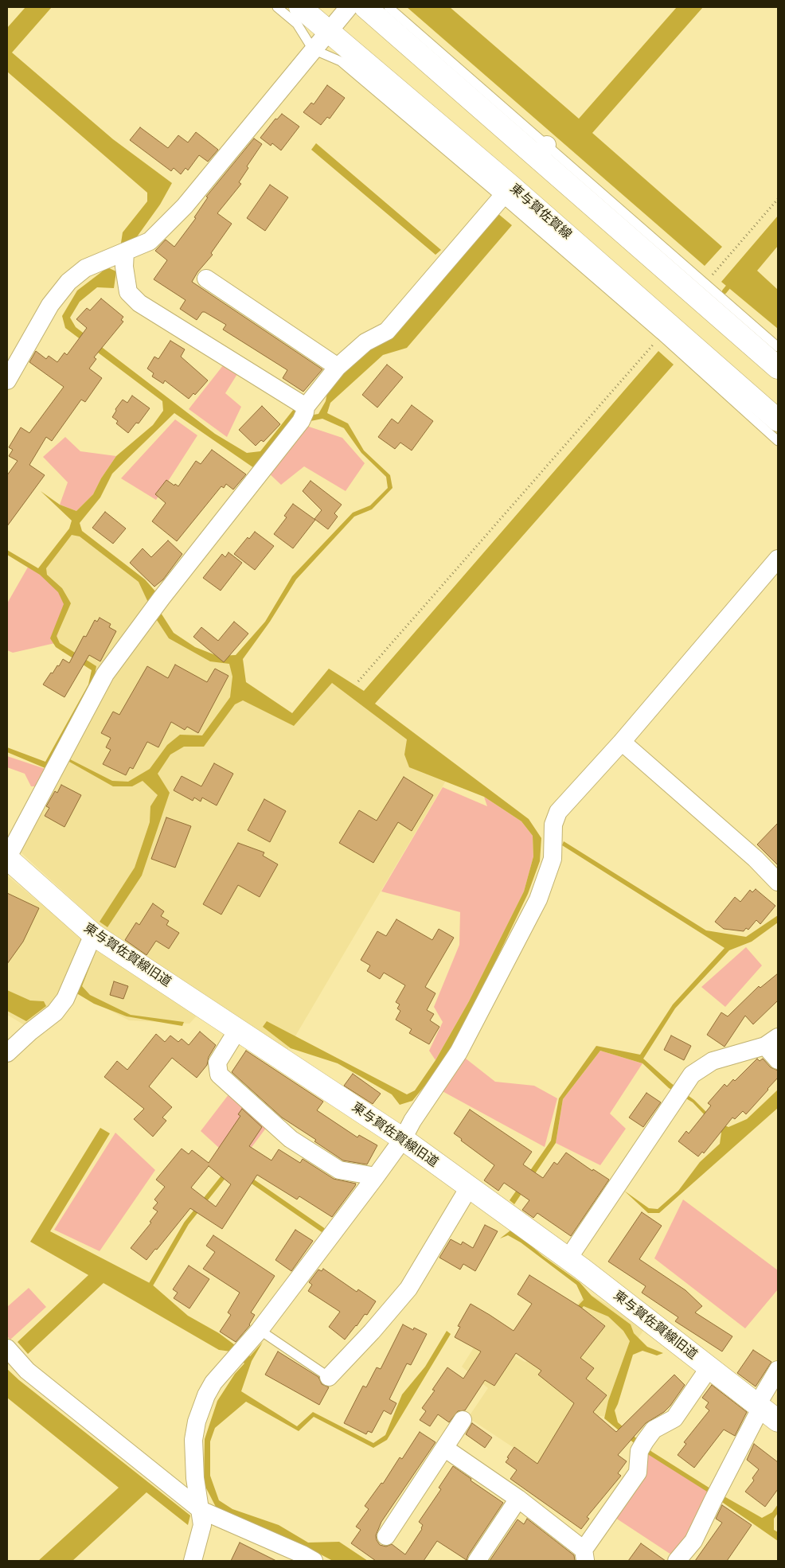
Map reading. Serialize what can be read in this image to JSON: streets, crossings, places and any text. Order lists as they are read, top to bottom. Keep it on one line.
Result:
{"streets":{"main road":["東与賀佐賀線","東与賀佐賀線旧道"]}}
